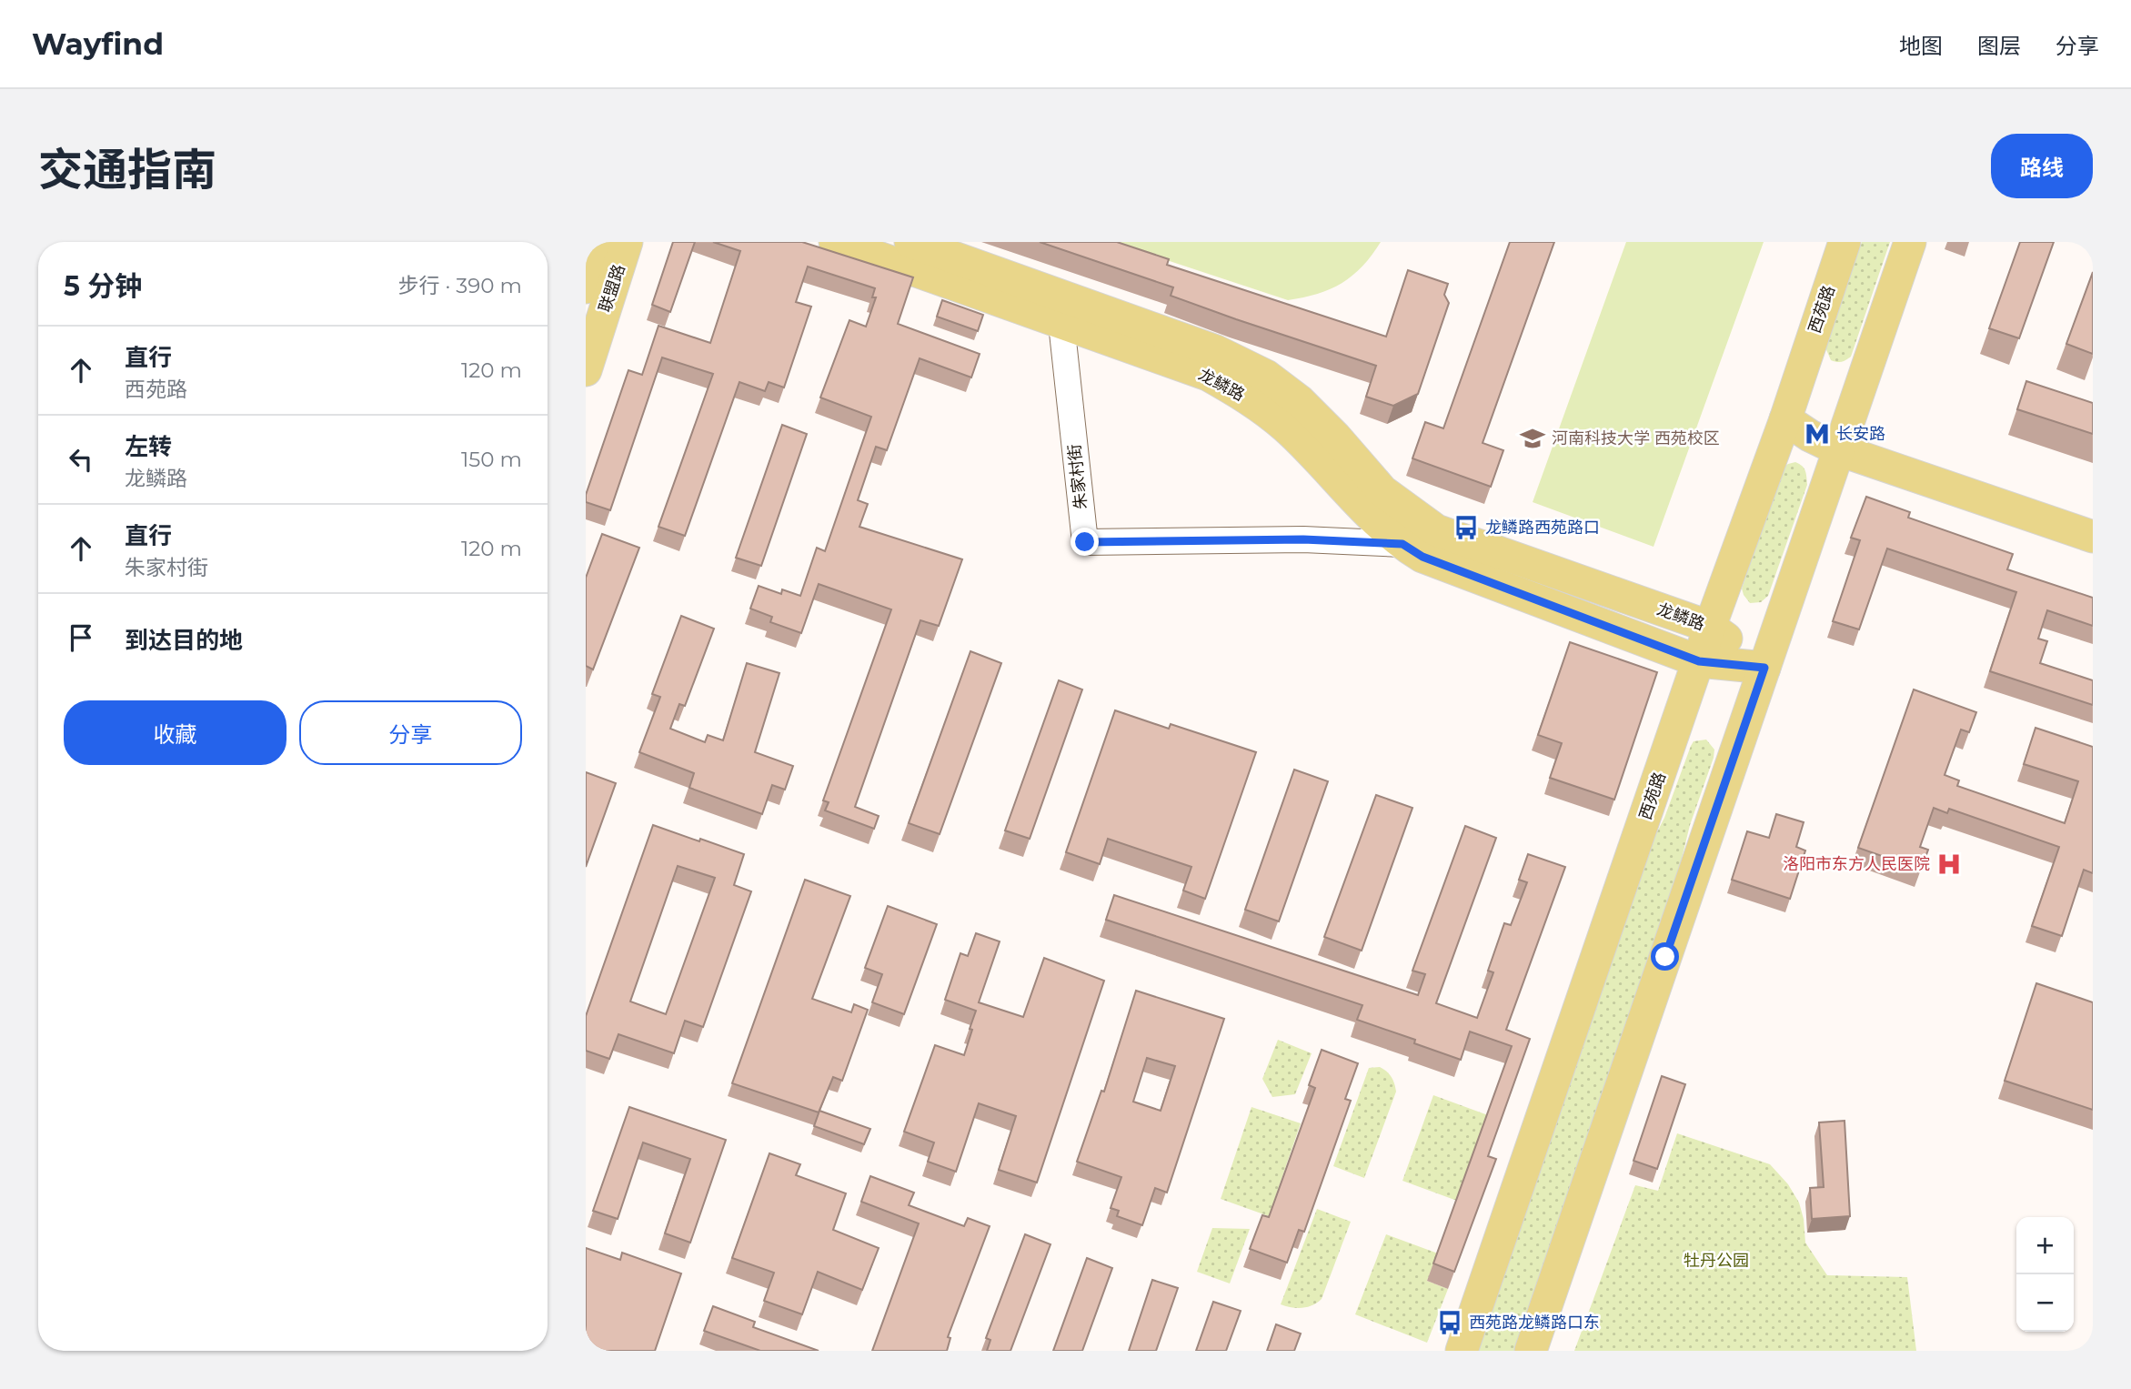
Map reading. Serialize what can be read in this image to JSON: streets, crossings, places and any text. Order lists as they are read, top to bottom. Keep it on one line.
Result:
{"streets":{"main road":["联盟路","西苑路","龙鳞路"],"street":["朱家村街"]},"crossings":[["西苑路","龙鳞路"],["龙鳞路","朱家村街"]],"parks":["牡丹公园"],"places":{"metro station":["长安路"],"school or university":["河南科技大学 西苑校区"],"bus stop":["龙鳞路西苑路口","西苑路龙鳞路口东"],"hospital":["洛阳市东方人民医院"]},"page":{"header":"Wayfind","nav":["地图","图层","分享"],"title":"交通指南","buttons":["路线",["收藏","分享"]],"heading":["5 分钟","步行 · 390 m"],"list":[["直行","西苑路","120 m"],["左转","龙鳞路","150 m"],["直行","朱家村街","120 m"],"到达目的地"],"map_buttons":["+","−"]}}
